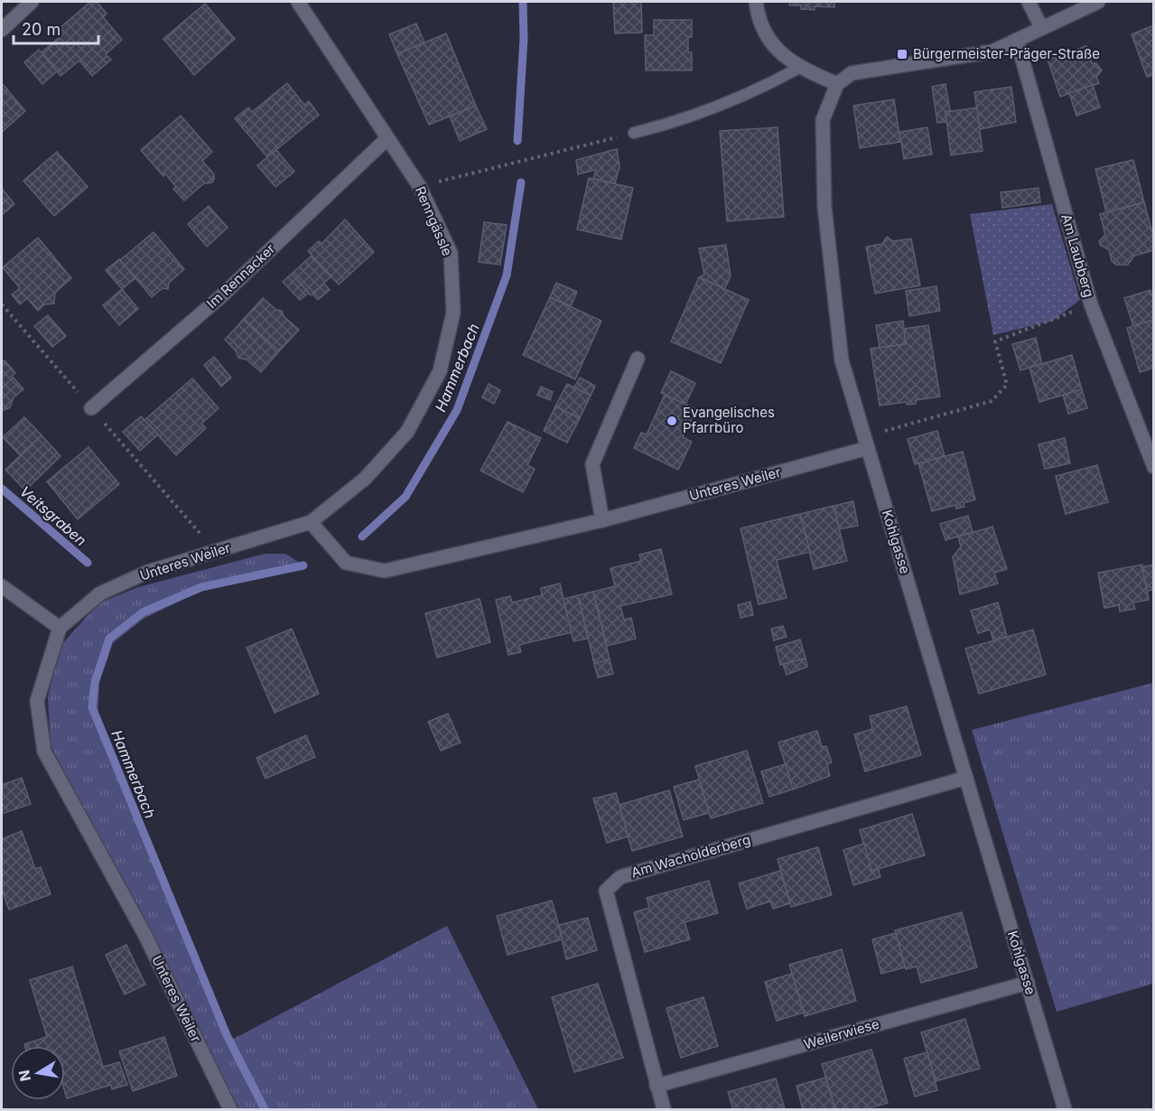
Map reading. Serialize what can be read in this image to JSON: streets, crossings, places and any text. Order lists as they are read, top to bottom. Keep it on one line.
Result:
{"streets":{"street":["Renngässle","Am Laubberg","Im Rennacker","Unteres Weiler","Kohlgasse","Am Wacholderberg","Weilerwiese"]},"crossings":[["Renngässle","Im Rennacker"],["Renngässle","Unteres Weiler"],["Unteres Weiler","Kohlgasse"],["Kohlgasse","Am Wacholderberg"],["Kohlgasse","Weilerwiese"],["Am Wacholderberg","Weilerwiese"]],"water":["Hammerbach","Veitsgraben"],"places":{"transit":["Bürgermeister-Präger-Straße"],"other":["Evangelisches Pfarrbüro"]},"scale_bar":"20 m","north":"left"}
